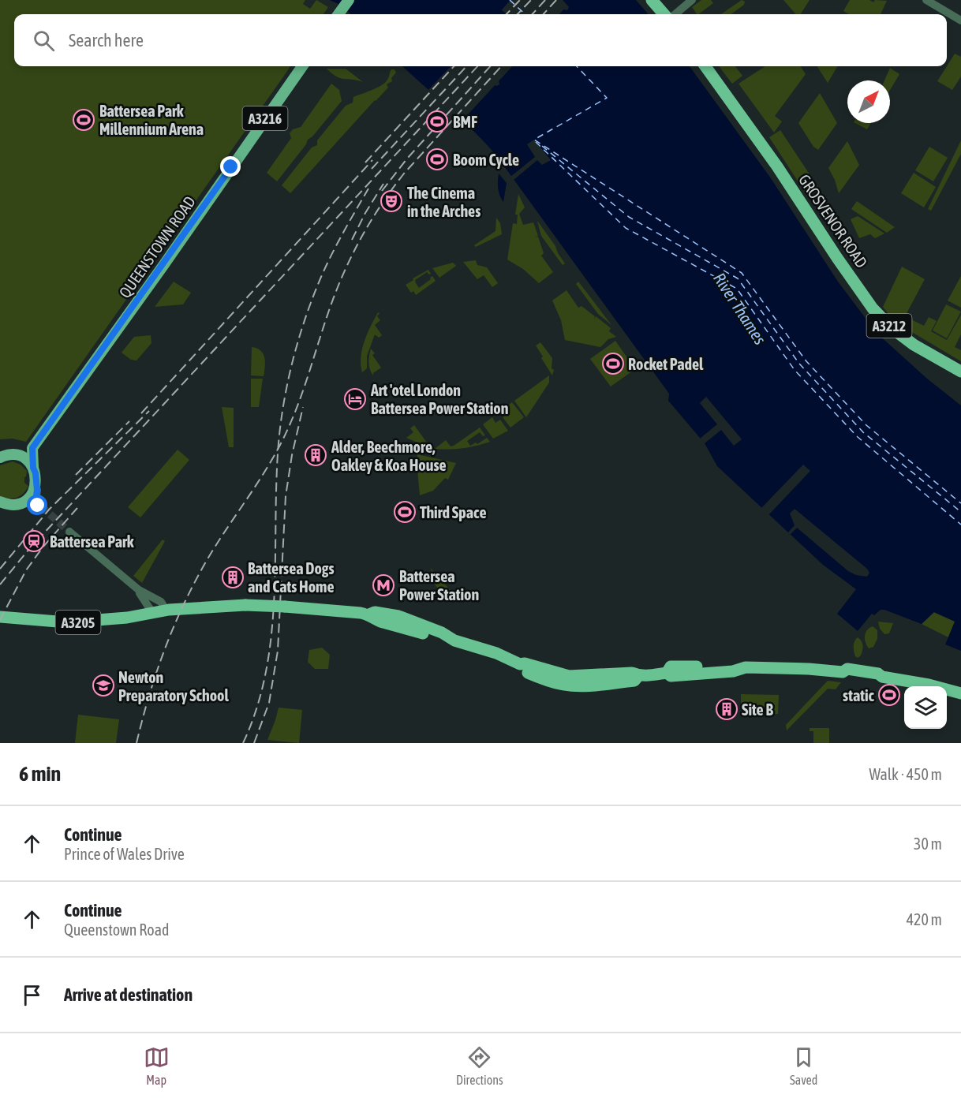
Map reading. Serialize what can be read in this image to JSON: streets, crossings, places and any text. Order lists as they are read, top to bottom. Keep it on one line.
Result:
{"streets":{"highway":["GROSVENOR ROAD","A3212","A3205"],"main road":["A3216","QUEENSTOWN ROAD"]},"water":["River Thames"],"places":{"sports":["Battersea Park Millennium Arena","BMF","Boom Cycle","Rocket Padel","Third Space","static"],"theatre":["The Cinema in the Arches"],"hotel":["Art 'otel London Battersea Power Station"],"building":["Alder, Beechmore, Oakley & Koa House","Battersea Dogs and Cats Home","Site B"],"station":["Battersea Park"],"metro station":["Battersea Power Station"],"school or university":["Newton Preparatory School"]},"north":"top right","page":{"search":"Search here","heading":["6 min","Walk · 450 m"],"list":[["Continue","Prince of Wales Drive","30 m"],["Continue","Queenstown Road","420 m"],"Arrive at destination"],"nav":["Map","Directions","Saved"]}}
